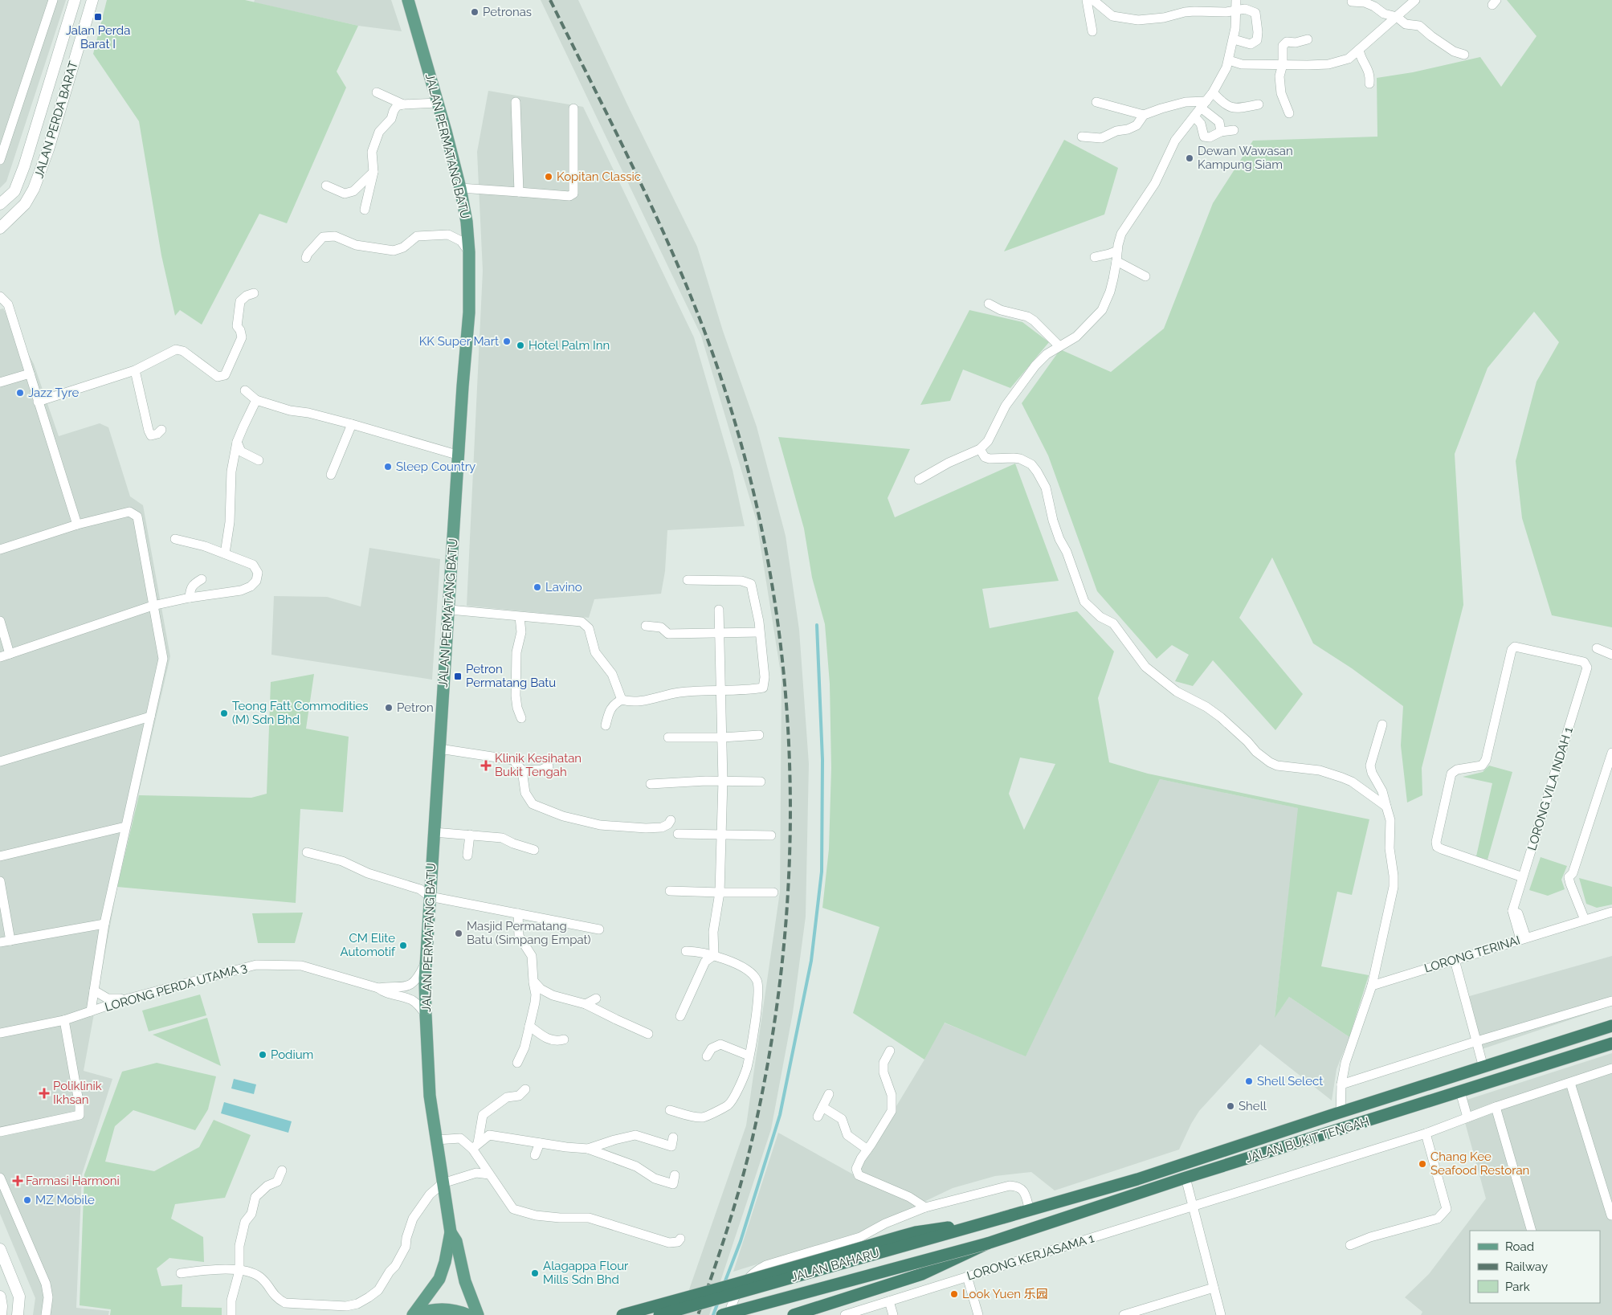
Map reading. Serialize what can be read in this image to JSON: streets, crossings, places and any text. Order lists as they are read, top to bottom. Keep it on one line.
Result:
{"streets":{"highway":["JALAN BUKIT TENGAH","JALAN BAHARU"],"main road":["JALAN PERMATANG BATU"],"street":["JALAN PERDA BARAT","LORONG VILA INDAH 1","LORONG TERINAI","LORONG PERDA UTAMA 3","LORONG KERJASAMA 1"]},"crossings":[["JALAN PERMATANG BATU","LORONG PERDA UTAMA 3"],["LORONG VILA INDAH 1","LORONG TERINAI"],["JALAN BUKIT TENGAH","JALAN BAHARU"]],"places":{"other":["Petronas","Dewan Wawasan Kampung Siam","Kopitan Classic","KK Super Mart","Hotel Palm Inn","Jazz Tyre","Sleep Country","Lavino","Petron","Teong Fatt Commodities (M) Sdn Bhd","Masjid Permatang Batu (Simpang Empat)","CM Elite Automotif","Podium","Shell Select","Shell","Chang Kee Seafood Restoran","MZ Mobile","Alagappa Flour Mills Sdn Bhd","Look Yuen 乐园"],"transit":["Jalan Perda Barat I","Petron Permatang Batu"],"health":["Klinik Kesihatan Bukit Tengah","Poliklinik Ikhsan","Farmasi Harmoni"]},"legend":["Road","Railway","Park"]}
